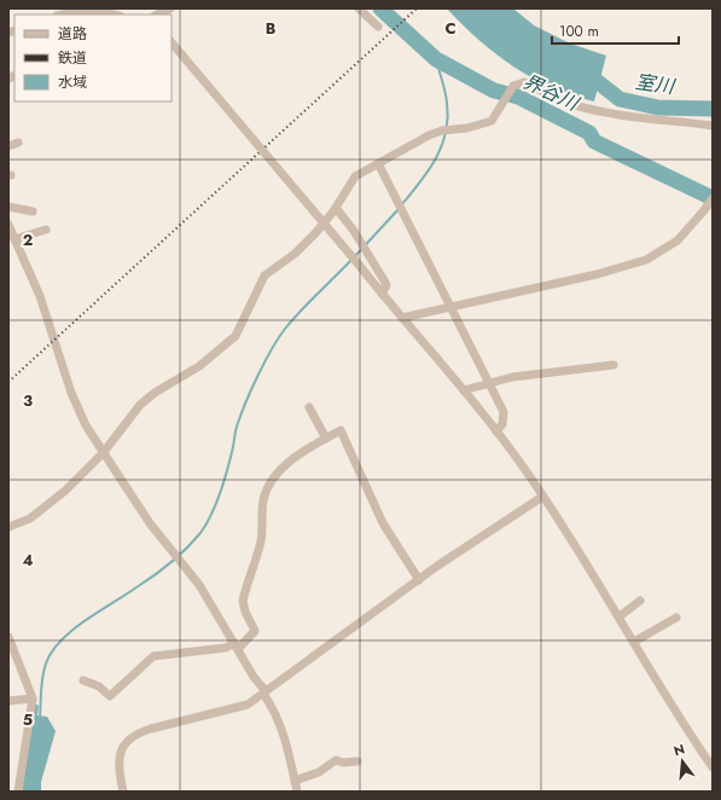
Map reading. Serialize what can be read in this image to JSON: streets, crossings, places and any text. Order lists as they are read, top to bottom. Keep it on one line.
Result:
{"water":["室川","界谷川"],"legend":["道路","鉄道","水域"],"scale_bar":"100 m","north":"top","grid":{"columns":["B","C"],"rows":["2","3","4","5"]}}
